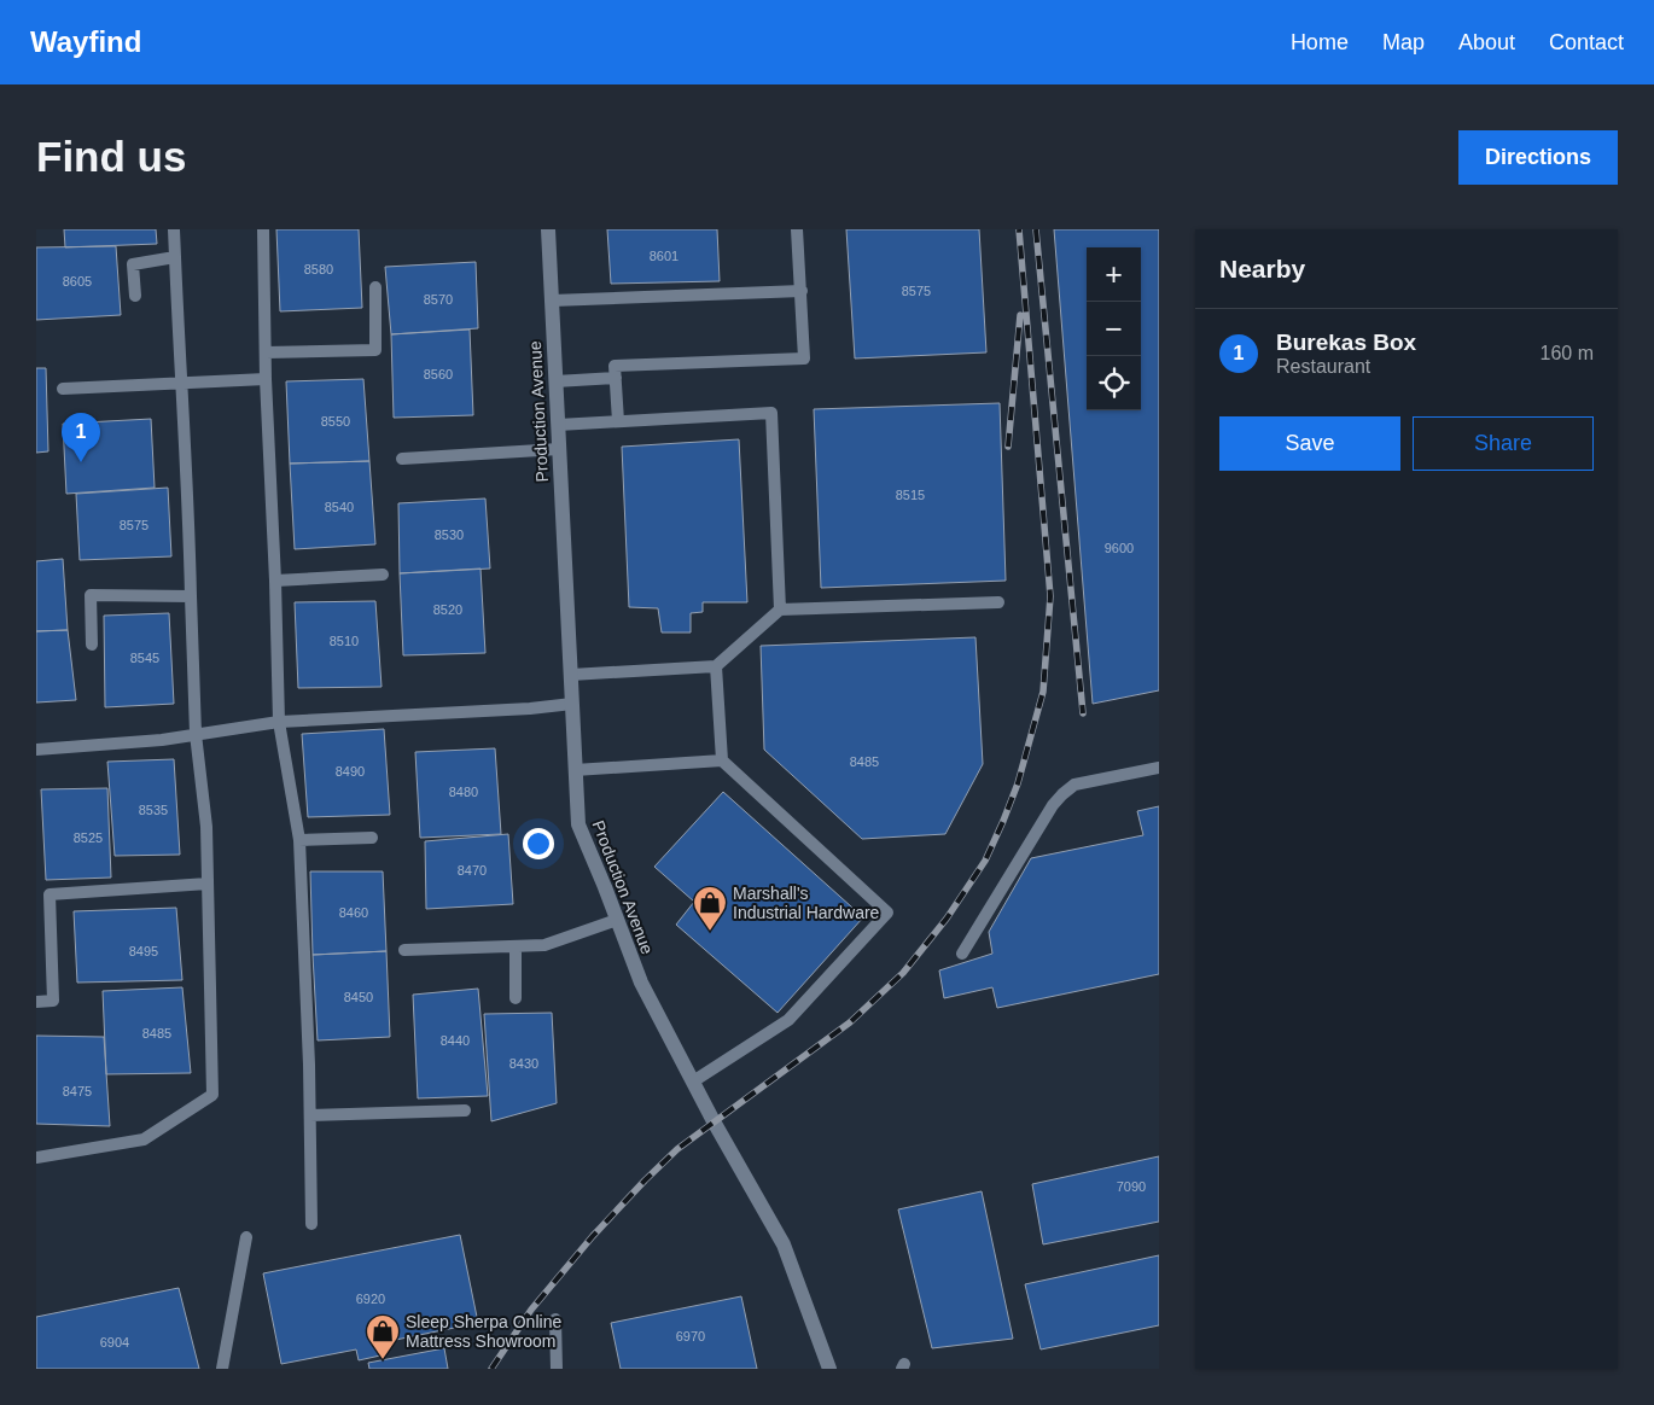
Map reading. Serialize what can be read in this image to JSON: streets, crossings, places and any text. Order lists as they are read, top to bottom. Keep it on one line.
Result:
{"streets":{"street":["Production Avenue"]},"places":{"shop":["Marshall's Industrial Hardware","Sleep Sherpa Online Mattress Showroom"]},"house_numbers":["8601","8580","8605","8575","8570","8560","8550","8515","8540","8575","8530","9600","8520","8510","8545","8485","8490","8480","8535","8525","8470","8460","8495","8450","8485","8440","8430","8475","7090","6920","6970","6904"],"page":{"header":"Wayfind","nav":["Home","Map","About","Contact"],"buttons":["Directions",["Save","Share"]],"title":"Find us","heading":"Nearby","map_buttons":["+","−"],"list":[{"mark":"1","name":"Burekas Box","note":"Restaurant","value":"160 m"}],"pins":"1"}}
